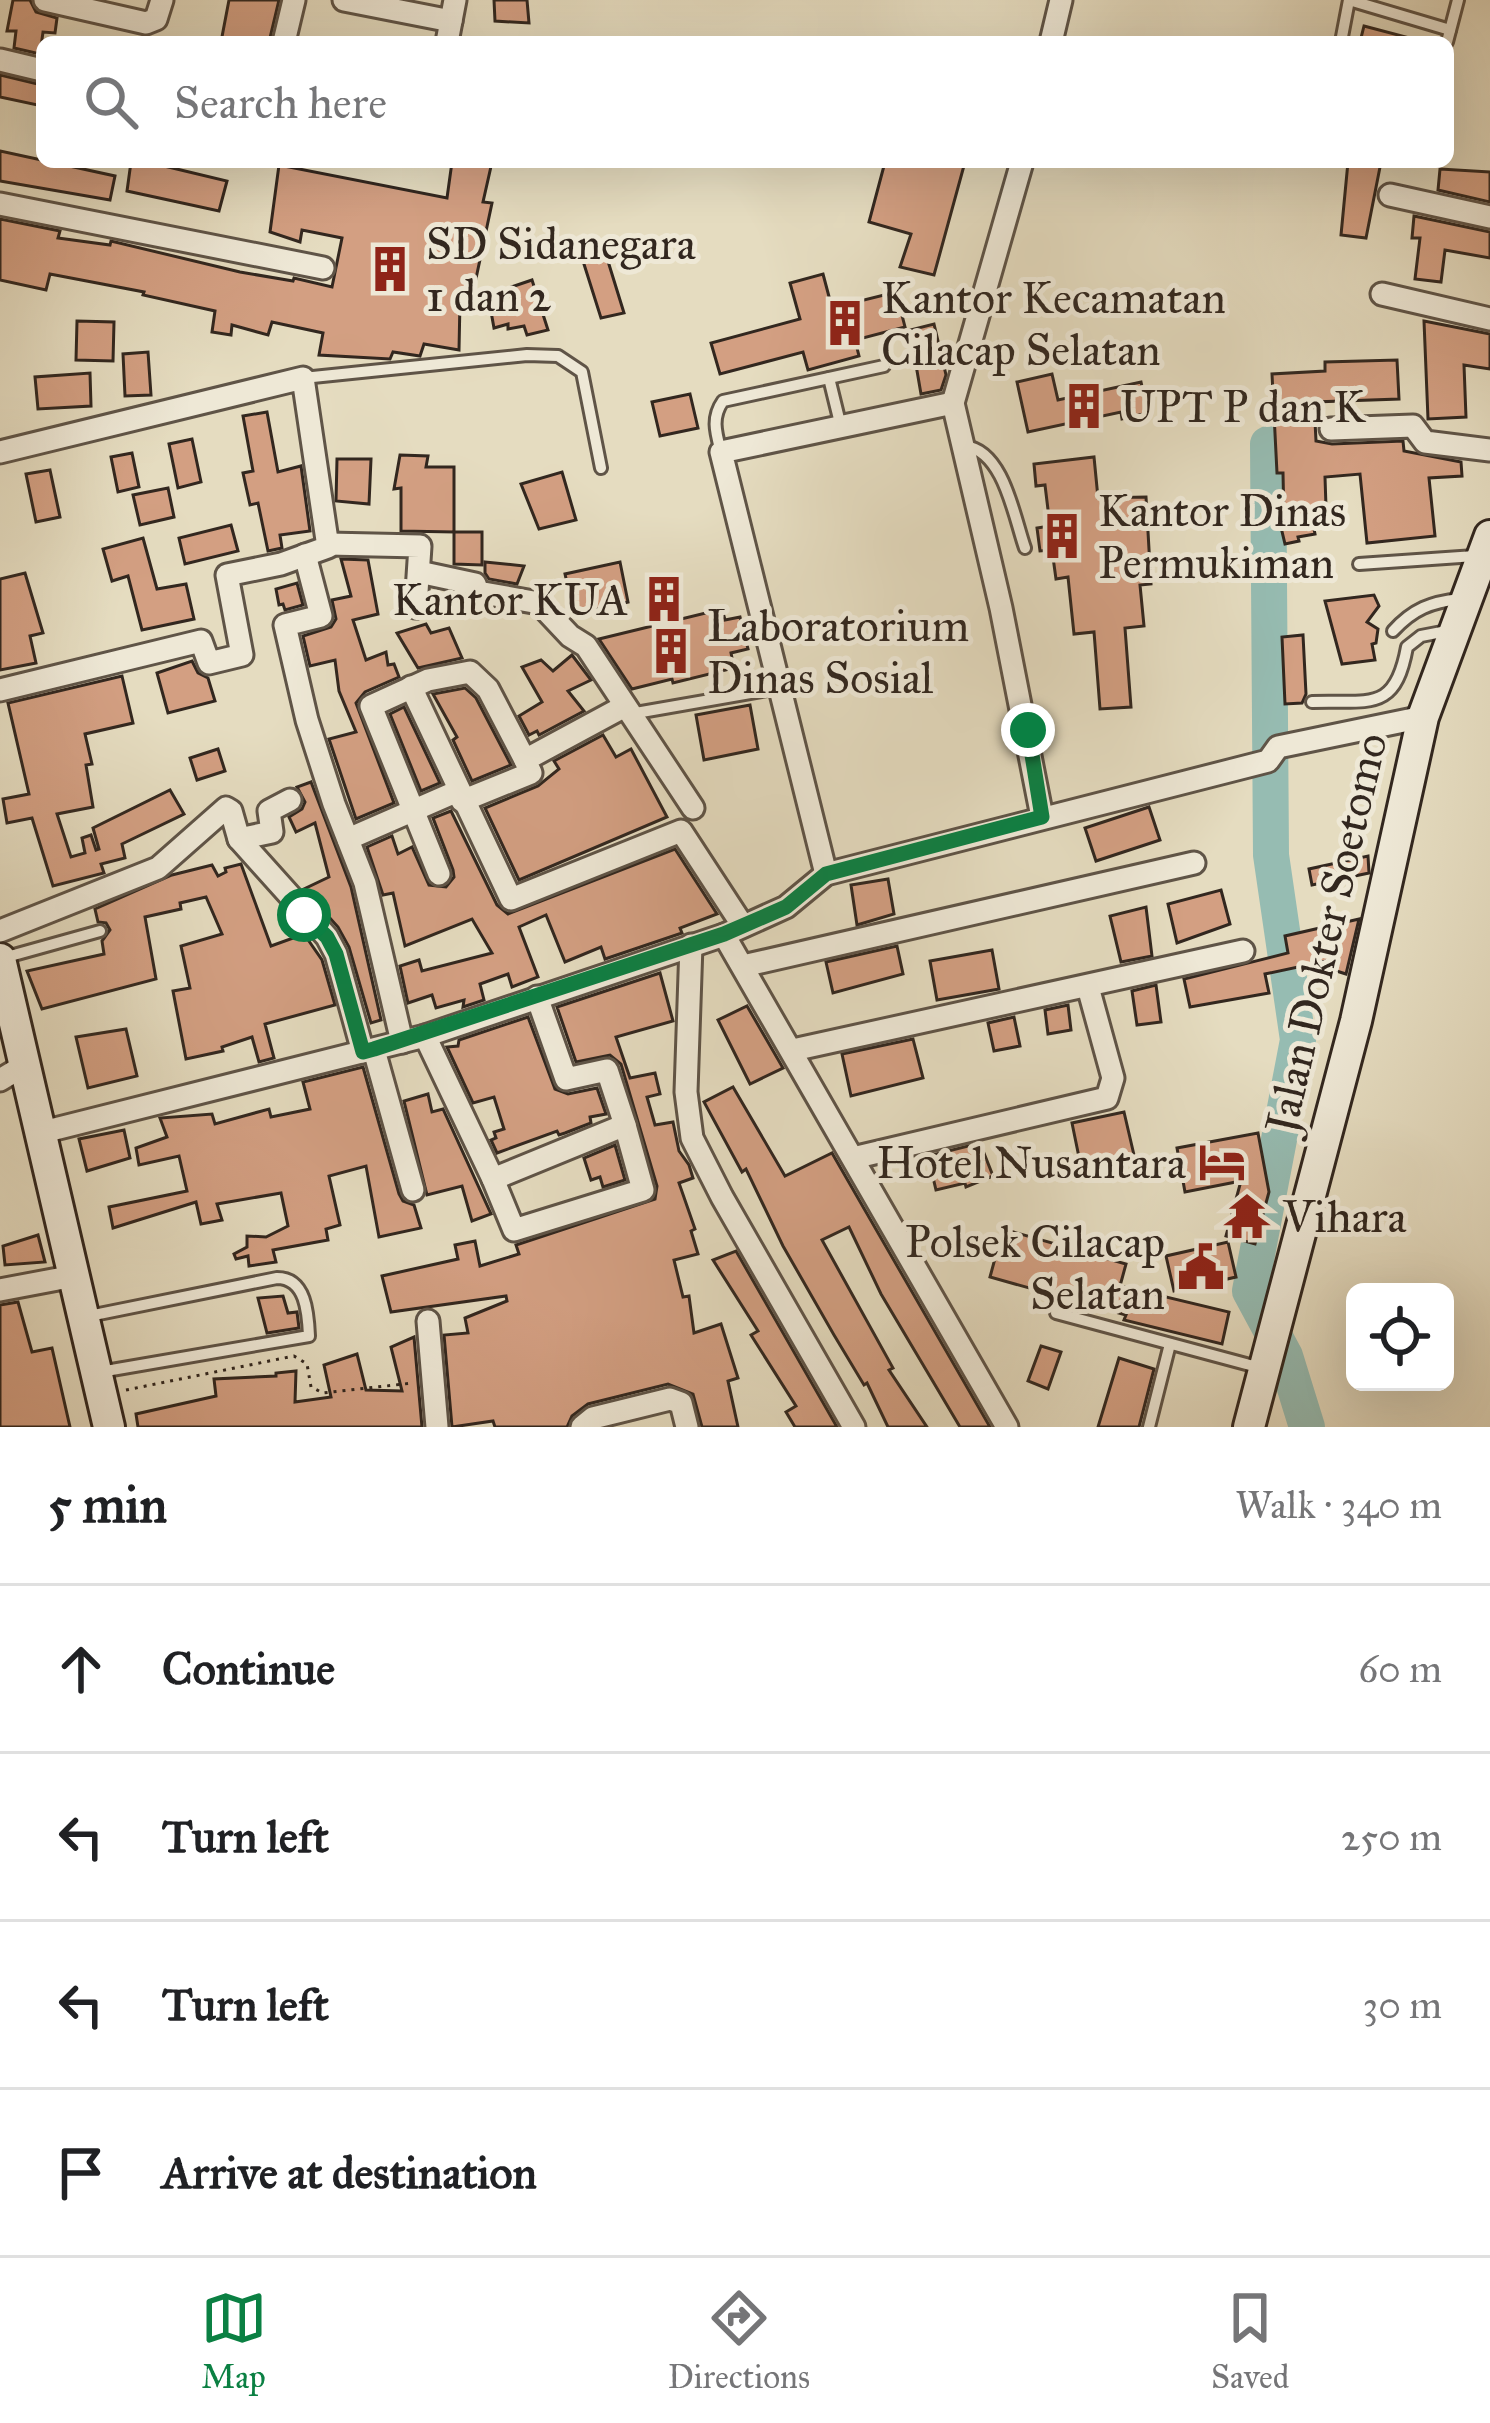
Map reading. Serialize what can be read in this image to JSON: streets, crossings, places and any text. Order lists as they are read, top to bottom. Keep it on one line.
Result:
{"streets":{"street":["Jalan Dokter Soetomo"]},"places":{"building":["SD Sidanegara 1 dan 2","Kantor Kecamatan Cilacap Selatan","UPT P dan K","Kantor Dinas Permukiman","Kantor KUA","Laboratorium Dinas Sosial"],"hotel":["Hotel Nusantara"],"temple":["Vihara"],"public building":["Polsek Cilacap Selatan"]},"page":{"search":"Search here","heading":["5 min","Walk · 340 m"],"list":[["Continue","60 m"],["Turn left","250 m"],["Turn left","30 m"],"Arrive at destination"],"nav":["Map","Directions","Saved"]}}
